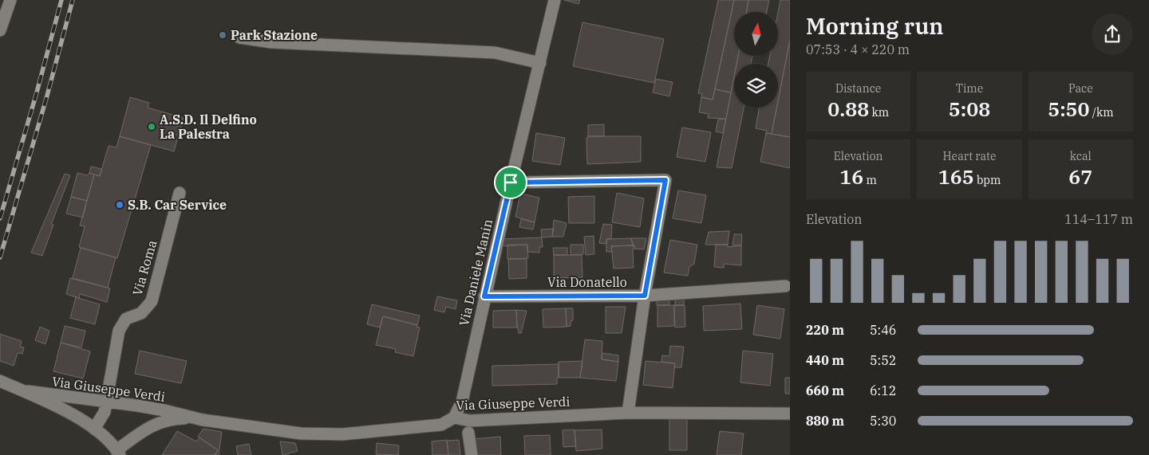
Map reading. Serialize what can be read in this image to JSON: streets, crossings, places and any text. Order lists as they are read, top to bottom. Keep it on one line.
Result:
{"streets":{"street":["Via Roma","Via Daniele Manin","Via Donatello","Via Giuseppe Verdi"]},"crossings":[["Via Roma","Via Giuseppe Verdi"],["Via Daniele Manin","Via Donatello"],["Via Daniele Manin","Via Giuseppe Verdi"]],"places":["Park Stazione","A.S.D. Il Delfino La Palestra","S.B. Car Service"],"north":"top","page":{"heading":["Morning run","07:53 · 4 × 220 m"],"stats":[["Distance","0.88 km"],["Time","5:08"],["Pace","5:50 /km"],["Elevation","16 m"],["Heart rate","165 bpm"],["kcal","67"]],"chart":["Elevation","114–117 m"],"list":[{"name":"220 m","note":"5:46"},{"name":"440 m","note":"5:52"},{"name":"660 m","note":"6:12"},{"name":"880 m","note":"5:30"}]}}
